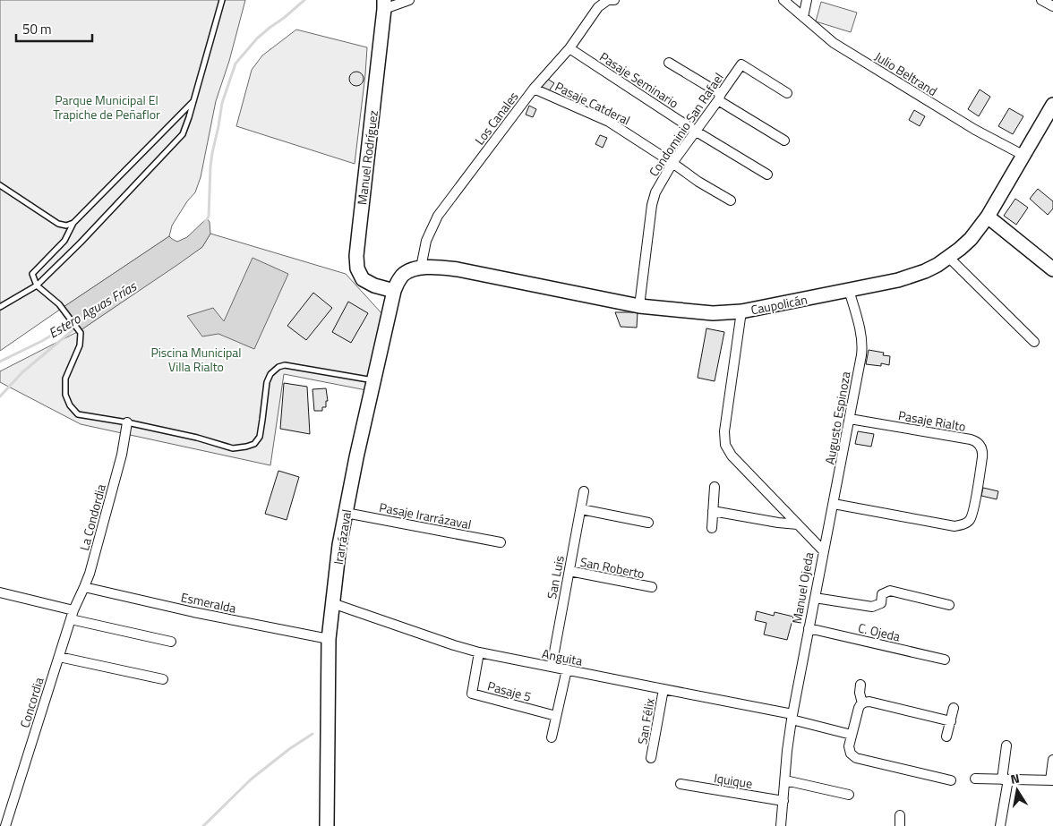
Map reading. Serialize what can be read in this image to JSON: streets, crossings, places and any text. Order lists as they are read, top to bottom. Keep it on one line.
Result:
{"streets":{"main road":["Manuel Rodríguez","Caupolicán","Irarrázaval"],"street":["Julio Beltrand","Pasaje Seminario","Pasaje Catderal","Los Canales","Condominio San Rafael","Augusto Espinoza","Pasaje Rialto","Pasaje Irarrázaval","La Condordia","San Roberto","San Luis","Manuel Ojeda","Esmeralda","C. Ojeda","Anguita","Pasaje 5","Concordia","San Félix","Iquique"]},"crossings":[["Julio Beltrand","Caupolicán"],["Pasaje Seminario","Los Canales"],["Pasaje Seminario","Condominio San Rafael"],["Pasaje Catderal","Los Canales"],["Pasaje Catderal","Condominio San Rafael"],["Los Canales","Caupolicán"],["Los Canales","Irarrázaval"],["Condominio San Rafael","Caupolicán"],["Manuel Rodríguez","Irarrázaval"],["Caupolicán","Augusto Espinoza"],["Caupolicán","Irarrázaval"],["Caupolicán","Manuel Ojeda"],["Augusto Espinoza","Pasaje Rialto"],["Augusto Espinoza","Manuel Ojeda"],["Pasaje Irarrázaval","Irarrázaval"],["La Condordia","Esmeralda"],["La Condordia","Concordia"],["Irarrázaval","Esmeralda"],["Irarrázaval","Anguita"],["San Roberto","San Luis"],["San Luis","Anguita"],["Manuel Ojeda","C. Ojeda"],["Manuel Ojeda","Anguita"],["Manuel Ojeda","Iquique"],["Esmeralda","Concordia"],["Anguita","Pasaje 5"],["Anguita","San Félix"]],"water":["Estero Aguas Frías"],"parks":["Parque Municipal El Trapiche de Peñaflor","Piscina Municipal Villa Rialto"],"scale_bar":"50 m","north":"top"}
